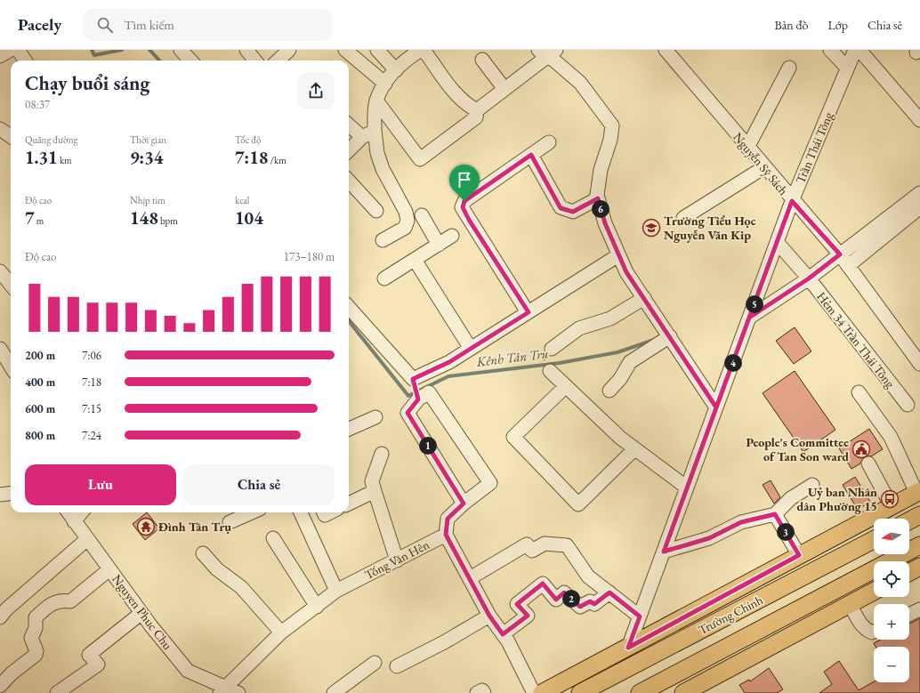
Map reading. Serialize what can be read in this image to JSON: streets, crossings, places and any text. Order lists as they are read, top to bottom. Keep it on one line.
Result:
{"streets":{"main road":["Trường Chinh"],"street":["Trần Thái Tông","Nguyễn Sỹ Sách","Hẻm 34 Trần Thái Tông","Tống Văn Hên","Nguyen Phuc Chu"]},"crossings":[["Trần Thái Tông","Nguyễn Sỹ Sách"],["Trần Thái Tông","Hẻm 34 Trần Thái Tông"],["Trần Thái Tông","Trường Chinh"],["Tống Văn Hên","Nguyen Phuc Chu"]],"water":["Kênh Tân Trụ"],"places":{"school or university":["Trường Tiểu Học Nguyễn Văn Kip"],"public building":["People's Committee of Tan Son ward"],"bus stop":["Uỷ ban Nhân dân Phường 15"],"temple":["Đình Tân Trụ"]},"north":"left","page":{"header":"Pacely","search":"Tìm kiếm","nav":["Bản đồ","Lớp","Chia sẻ"],"heading":["Chạy buổi sáng","08:37"],"stats":[["Quãng đường","1.31 km"],["Thời gian","9:34"],["Tốc độ","7:18 /km"],["Độ cao","7 m"],["Nhịp tim","148 bpm"],["kcal","104"]],"pins":["6","5","4","1","3","2"],"chart":["Độ cao","173–180 m"],"list":[{"name":"200 m","note":"7:06"},{"name":"400 m","note":"7:18"},{"name":"600 m","note":"7:15"},{"name":"800 m","note":"7:24"}],"buttons":["Lưu","Chia sẻ"],"map_buttons":["+","−"]}}
